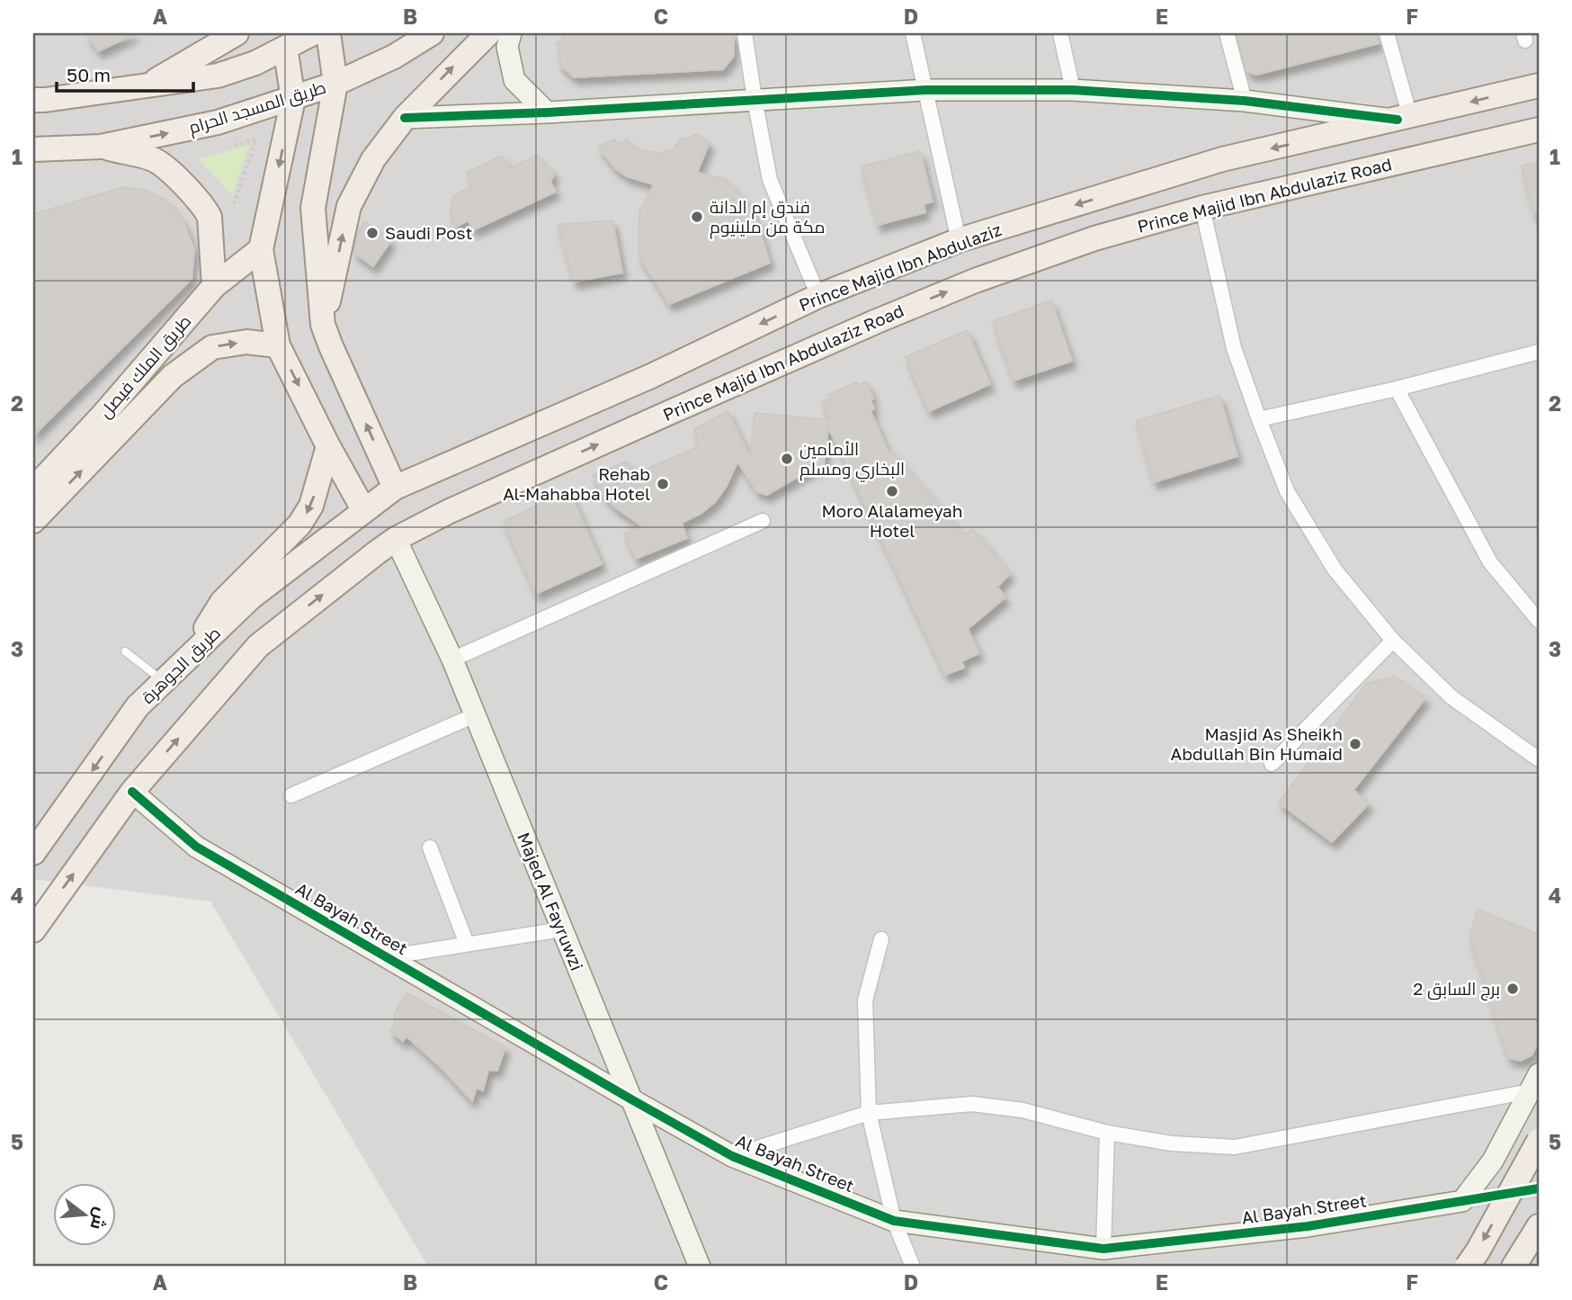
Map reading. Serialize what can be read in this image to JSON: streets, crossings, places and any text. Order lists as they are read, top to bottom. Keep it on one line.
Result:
{"streets":{"main road":["طريق المسجد الحرام","Prince Majid Ibn Abdulaziz Road","Prince Majid Ibn Abdulaziz","طريق الملك فيصل","طريق الجوهرة"],"street":["Majed Al Fayruwzi","Al Bayah Street"]},"crossings":[["Prince Majid Ibn Abdulaziz Road","Majed Al Fayruwzi"],["Prince Majid Ibn Abdulaziz Road","Al Bayah Street"],["Prince Majid Ibn Abdulaziz","طريق الجوهرة"],["Majed Al Fayruwzi","Al Bayah Street"]],"one_way":["Prince Majid Ibn Abdulaziz Road","Prince Majid Ibn Abdulaziz"],"places":["فندق إم الدانة مكة من ملينيوم","Saudi Post","الأمامين البخاري ومسلم","Rehab Al-Mahabba Hotel","Moro Alalameyah Hotel","Masjid As Sheikh Abdullah Bin Humaid","برج السابق 2"],"scale_bar":"50 m","north":"right","grid":{"columns":["A","B","C","D","E","F"],"rows":["1","2","3","4","5"]}}
